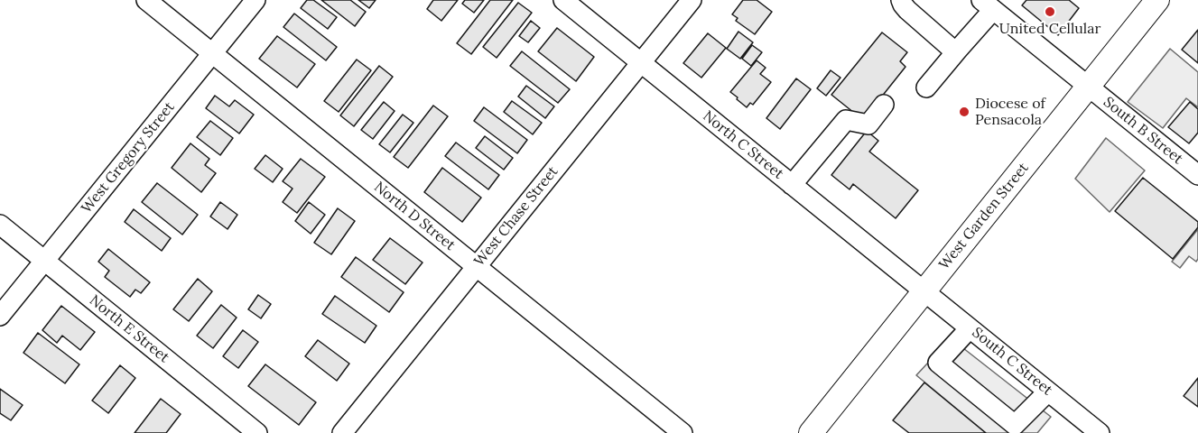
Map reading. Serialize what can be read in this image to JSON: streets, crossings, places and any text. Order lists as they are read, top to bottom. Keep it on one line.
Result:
{"streets":{"main road":["West Garden Street"],"street":["South B Street","North C Street","West Gregory Street","North D Street","West Chase Street","North E Street","South C Street"]},"crossings":[["South B Street","West Garden Street"],["North C Street","West Chase Street"],["North C Street","West Garden Street"],["North C Street","South C Street"],["West Gregory Street","North D Street"],["West Gregory Street","North E Street"],["North D Street","West Chase Street"],["West Garden Street","South C Street"]],"places":["United Cellular","Diocese of Pensacola"]}
